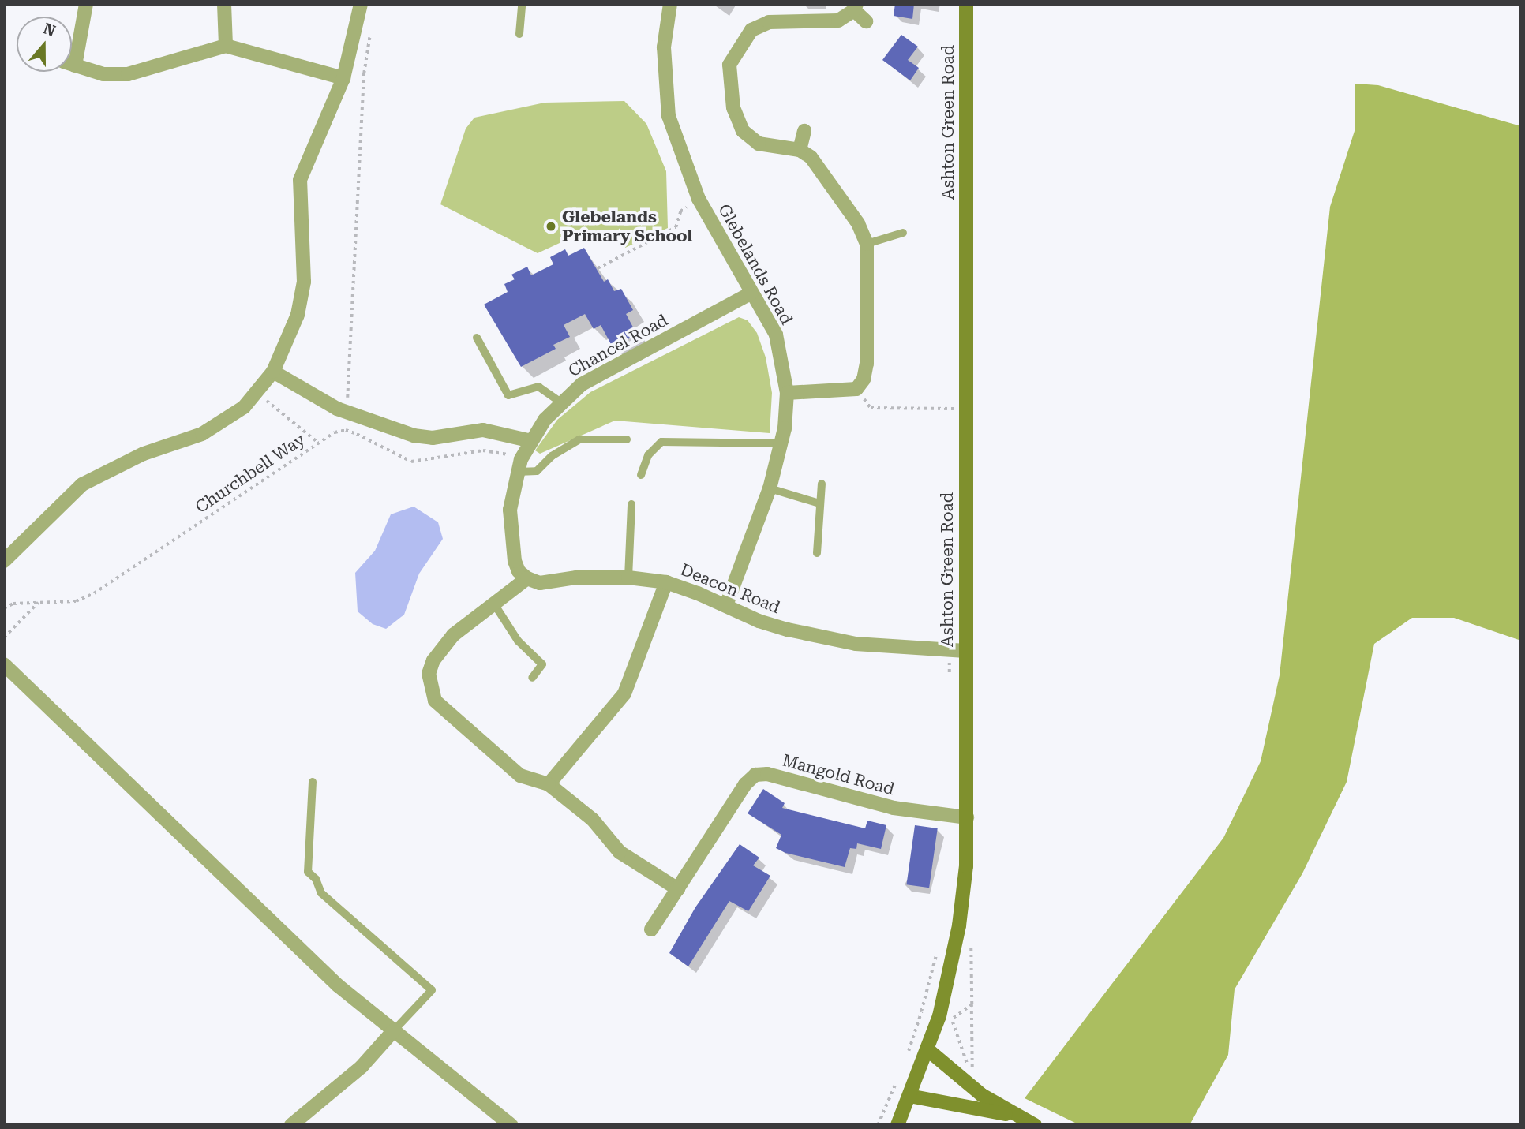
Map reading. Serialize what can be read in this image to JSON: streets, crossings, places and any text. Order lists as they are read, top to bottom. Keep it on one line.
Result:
{"streets":{"street":["Ashton Green Road","Glebelands Road","Chancel Road","Deacon Road","Mangold Road"],"path":["Churchbell Way"]},"crossings":[["Ashton Green Road","Deacon Road"],["Ashton Green Road","Mangold Road"],["Glebelands Road","Chancel Road"],["Glebelands Road","Deacon Road"],["Chancel Road","Deacon Road"]],"places":["Glebelands Primary School"],"north":"top"}
